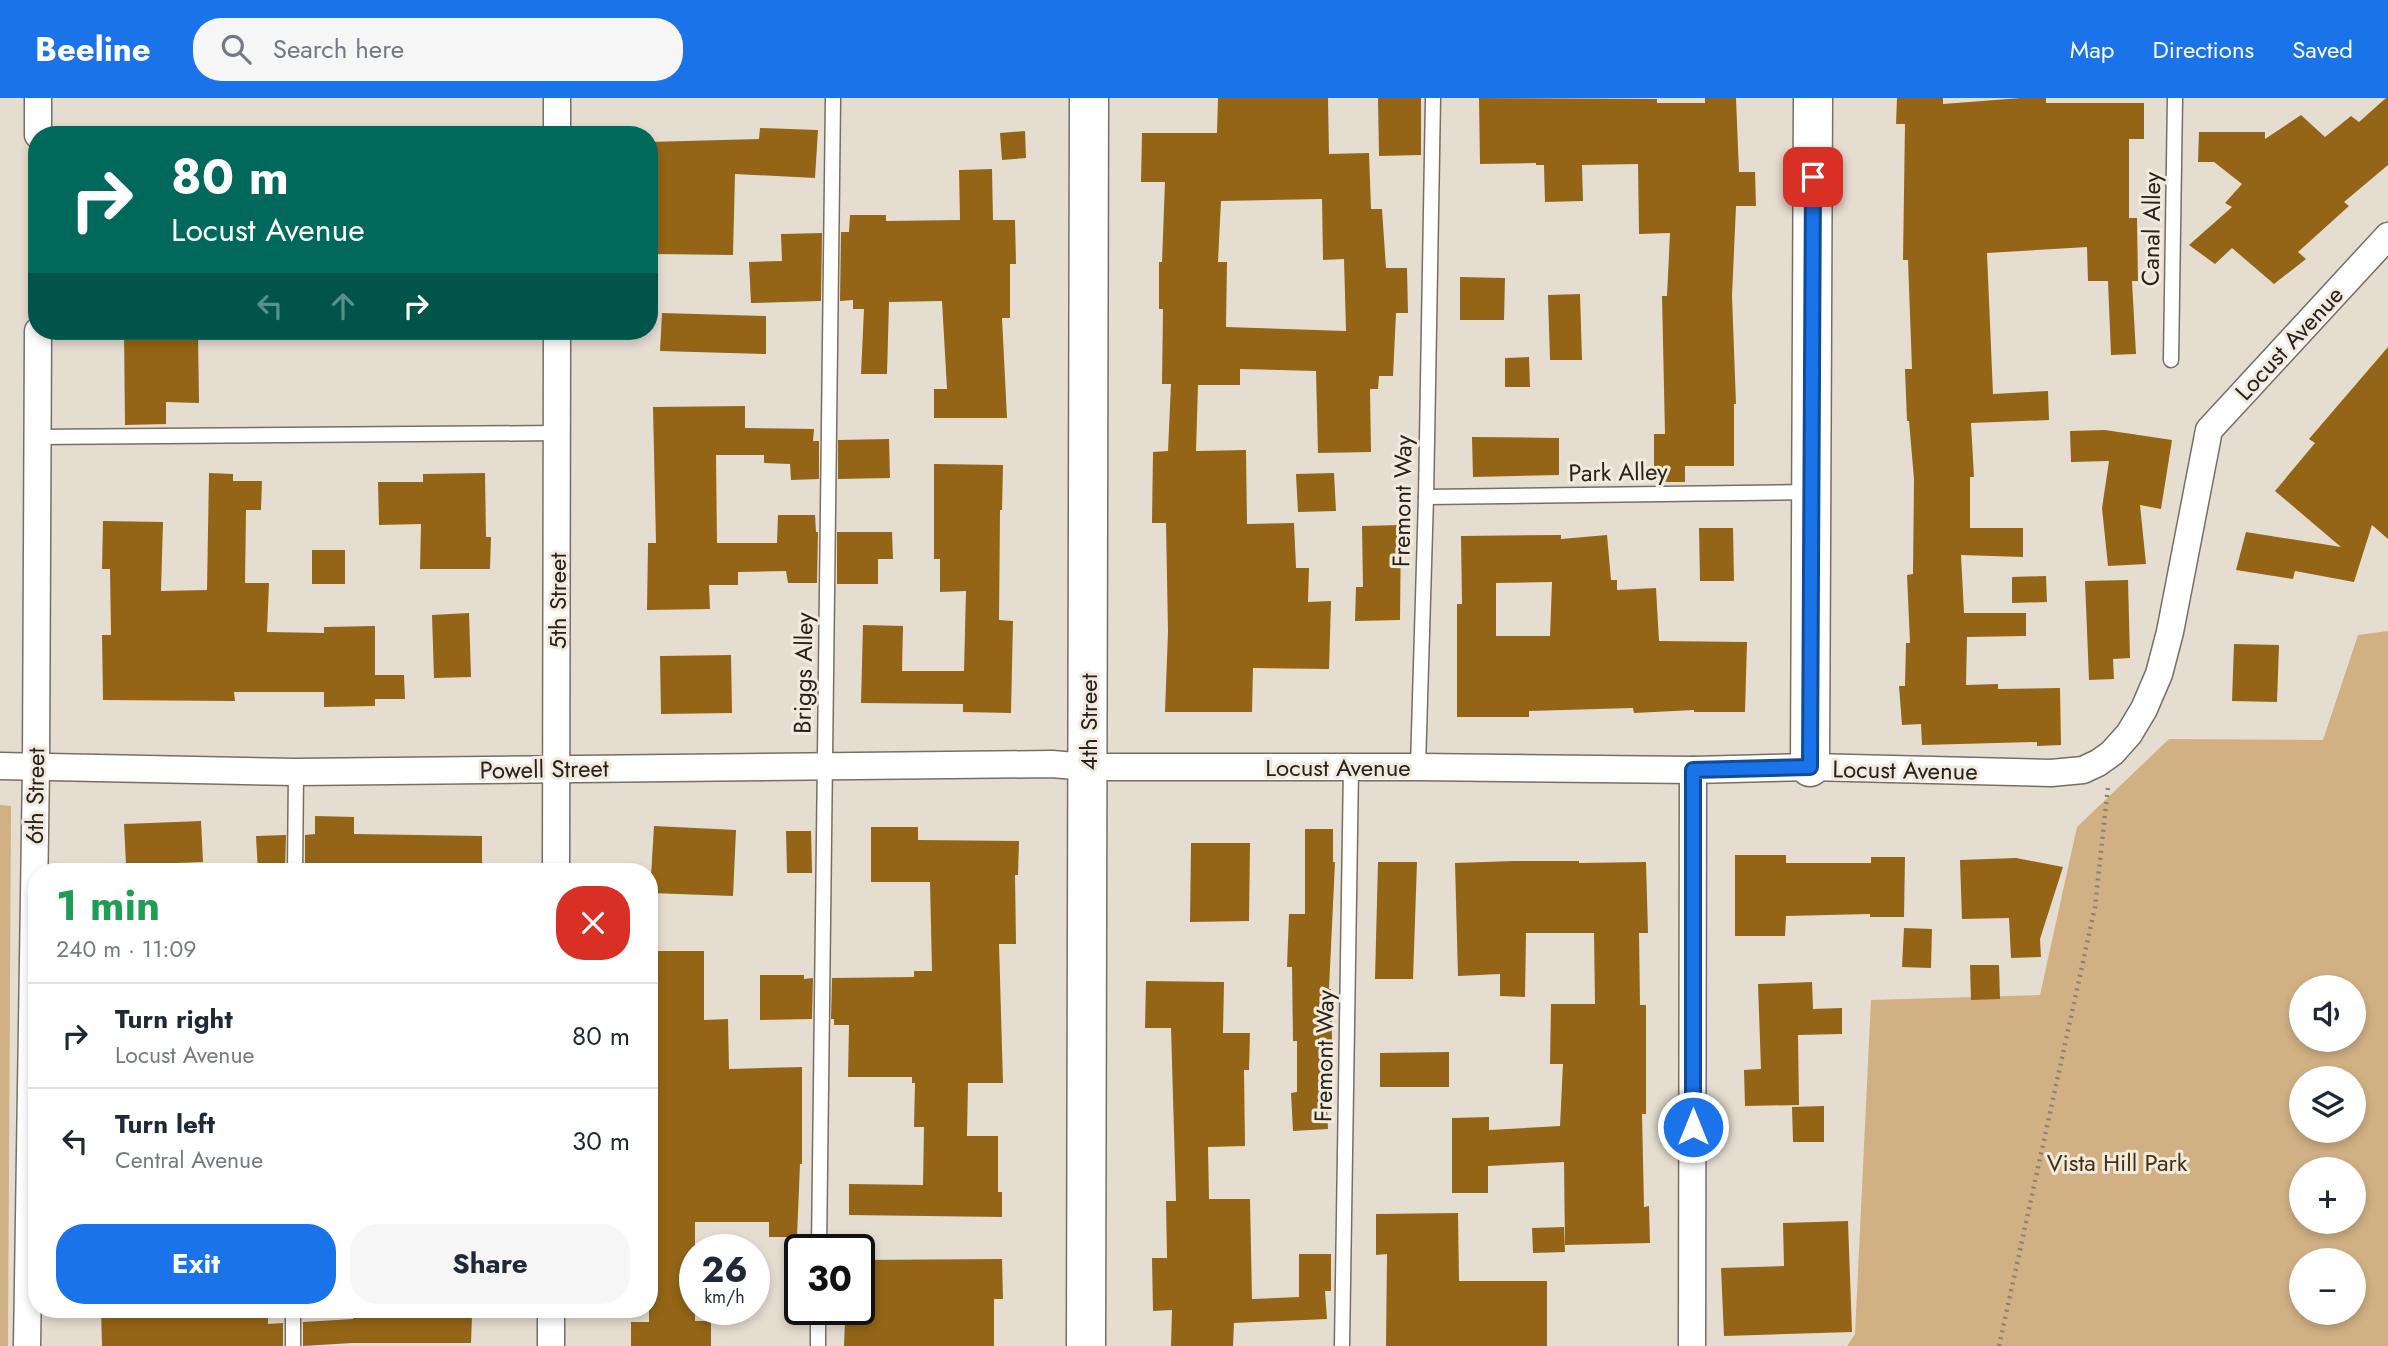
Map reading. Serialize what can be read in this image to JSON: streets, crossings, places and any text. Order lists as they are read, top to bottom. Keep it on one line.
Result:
{"streets":{"main road":["4th Street"],"street":["Locust Avenue","5th Street","Powell Street","6th Street"],"lane":["Canal Alley","Park Alley","Fremont Way","Briggs Alley"]},"crossings":[["Locust Avenue","Fremont Way"],["Locust Avenue","4th Street"],["Locust Avenue","Powell Street"],["Park Alley","Fremont Way"],["5th Street","Powell Street"],["Briggs Alley","Powell Street"],["4th Street","Powell Street"],["Powell Street","6th Street"]],"parks":["Vista Hill Park"],"page":{"header":"Beeline","search":"Search here","nav":["Map","Directions","Saved"],"turn":["80 m","Locust Avenue"],"heading":["1 min","240 m · 11:09"],"map_buttons":["+","−"],"list":[{"name":"Turn right","note":"Locust Avenue","value":"80 m"},{"name":"Turn left","note":"Central Avenue","value":"30 m"}],"buttons":["Exit","Share"],"speed":"26 km/h","limit":"30"}}
